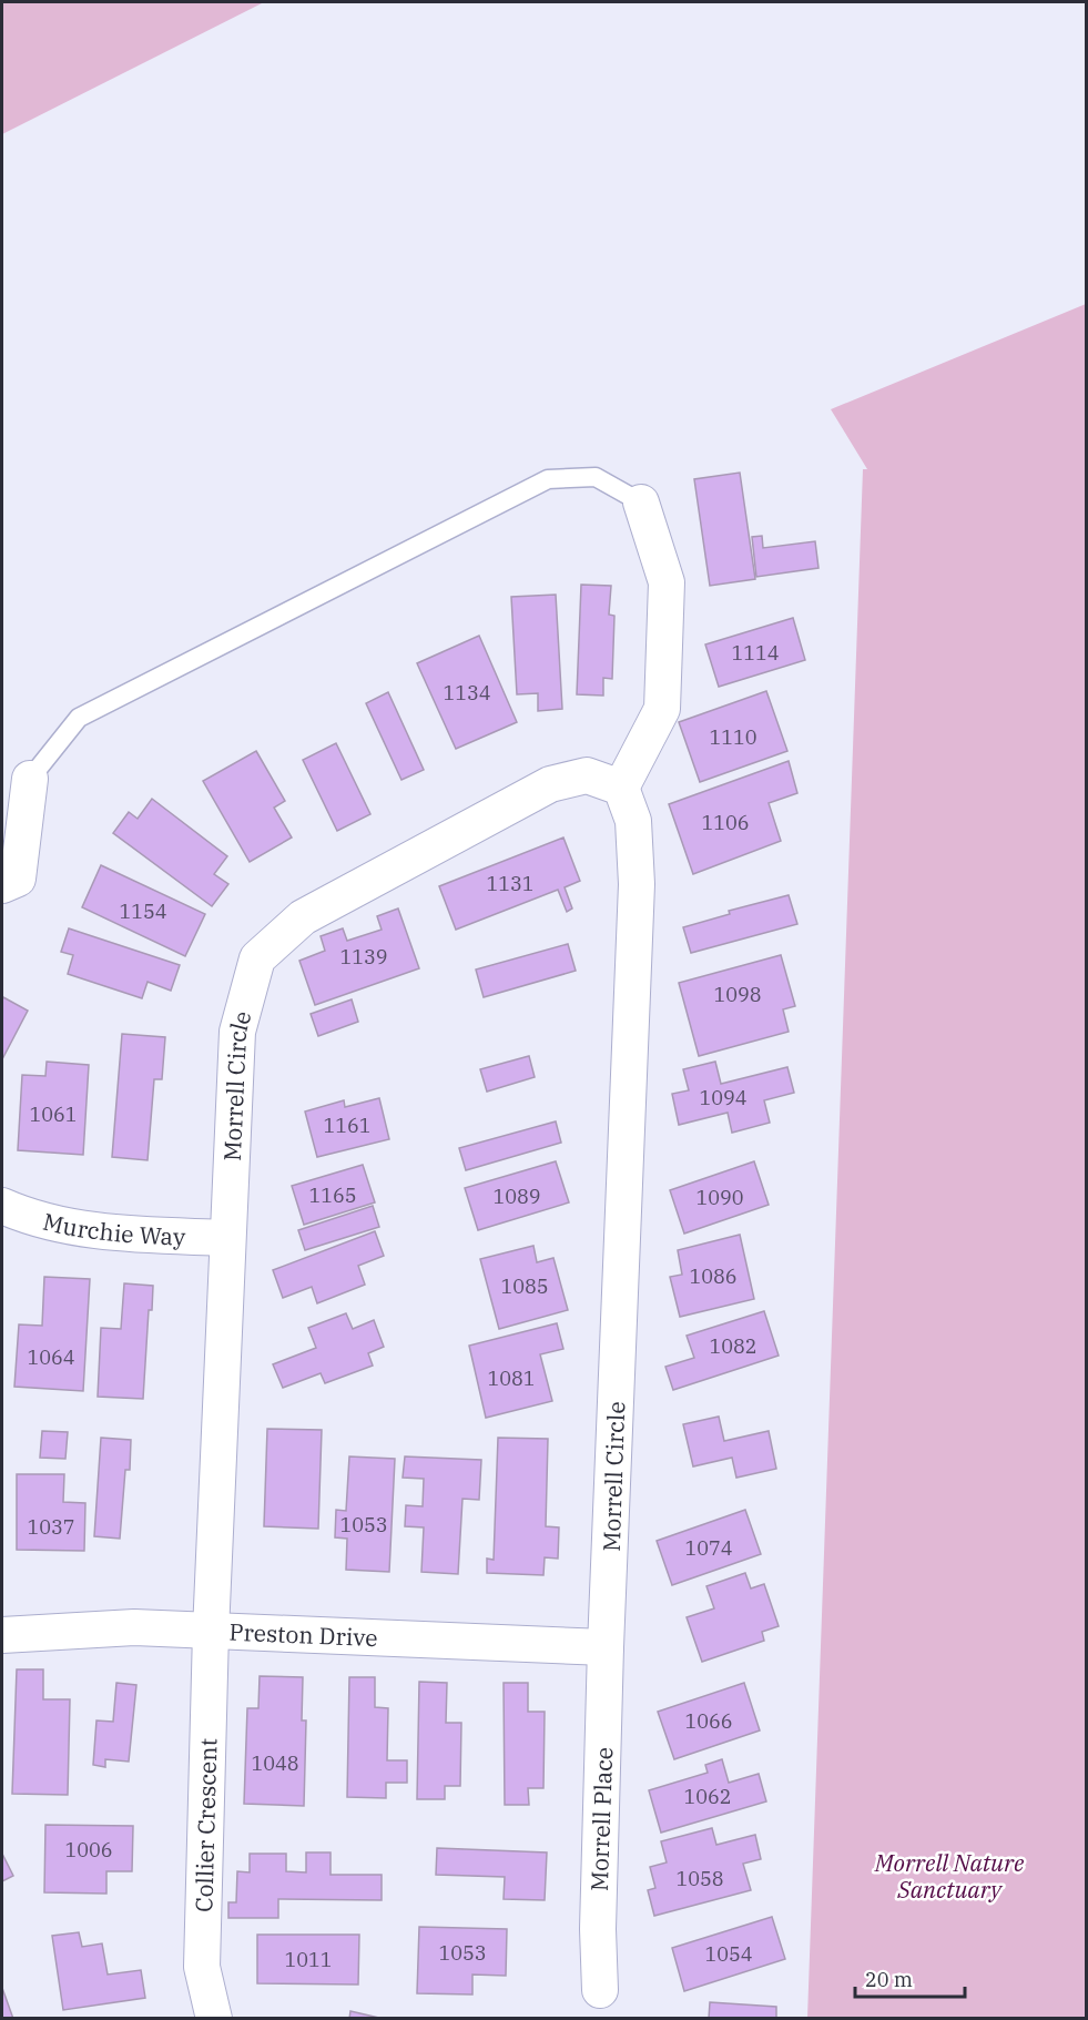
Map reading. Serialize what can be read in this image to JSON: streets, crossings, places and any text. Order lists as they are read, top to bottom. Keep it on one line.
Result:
{"streets":{"street":["Morrell Circle","Murchie Way","Preston Drive","Morrell Place","Collier Crescent"]},"crossings":[["Morrell Circle","Murchie Way"],["Morrell Circle","Preston Drive"],["Morrell Circle","Morrell Place"],["Morrell Circle","Collier Crescent"],["Preston Drive","Morrell Place"],["Preston Drive","Collier Crescent"]],"parks":["Morrell Nature Sanctuary"],"house_numbers":["1114","1134","1110","1106","1131","1154","1139","1098","1094","1061","1161","1165","1089","1090","1086","1085","1082","1064","1081","1053","1037","1074","1066","1048","1062","1006","1058","1053","1054","1011"],"scale_bar":"20 m"}
